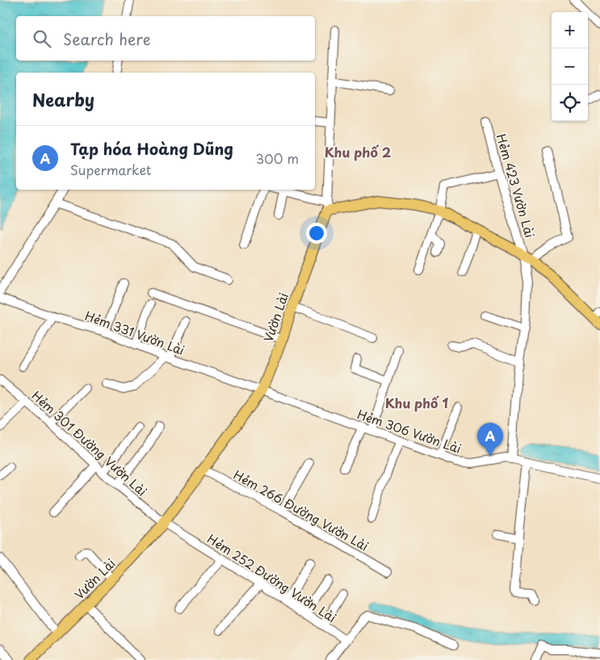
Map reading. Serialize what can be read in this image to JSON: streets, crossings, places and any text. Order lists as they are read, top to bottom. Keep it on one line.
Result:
{"streets":{"main road":["Vườn Lài"],"street":["Hẻm 423 Vườn Lài","Hẻm 331 Vườn Lài","Hẻm 306 Vườn Lài","Hẻm 301 Đường Vườn Lài","Hẻm 266 Đường Vườn Lài","Hẻm 252 Đường Vườn Lài"]},"crossings":[["Hẻm 423 Vườn Lài","Hẻm 306 Vườn Lài"],["Vườn Lài","Hẻm 331 Vườn Lài"],["Vườn Lài","Hẻm 306 Vườn Lài"],["Vườn Lài","Hẻm 301 Đường Vườn Lài"],["Vườn Lài","Hẻm 266 Đường Vườn Lài"],["Vườn Lài","Hẻm 252 Đường Vườn Lài"],["Hẻm 331 Vườn Lài","Hẻm 306 Vườn Lài"],["Hẻm 301 Đường Vườn Lài","Hẻm 252 Đường Vườn Lài"]],"districts":["Khu phố 2","Khu phố 1"],"page":{"map_buttons":["+","−"],"search":"Search here","heading":"Nearby","list":[{"mark":"A","name":"Tạp hóa Hoàng Dũng","note":"Supermarket","value":"300 m"}],"pins":"A"}}
